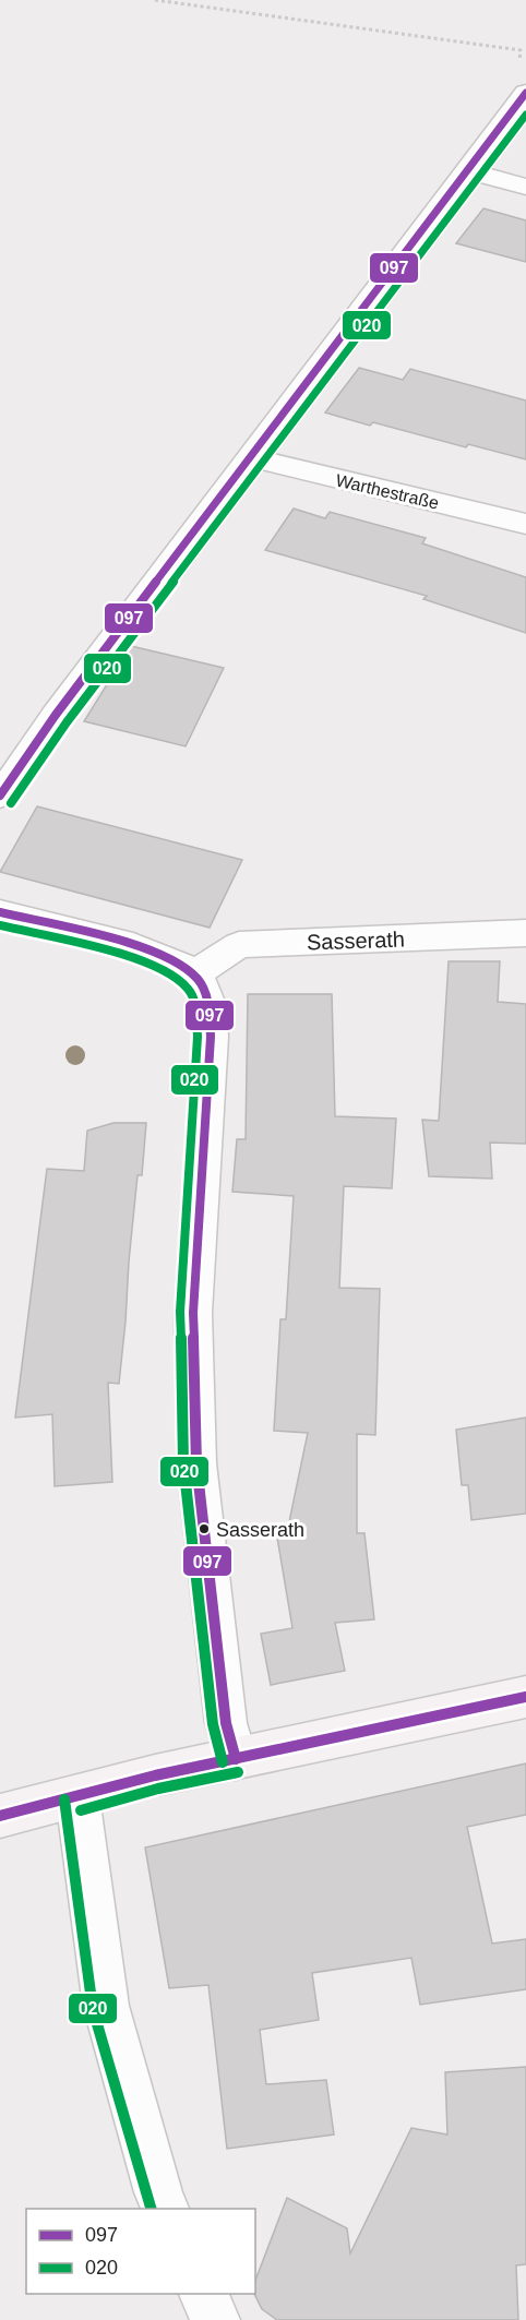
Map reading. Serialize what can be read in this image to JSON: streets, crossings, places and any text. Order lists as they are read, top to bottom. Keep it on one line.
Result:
{"streets":{"street":["Warthestraße","Sasserath"]},"places":["Sasserath"],"lines":["transit line 097","transit line 020"],"legend":["097","020"]}
